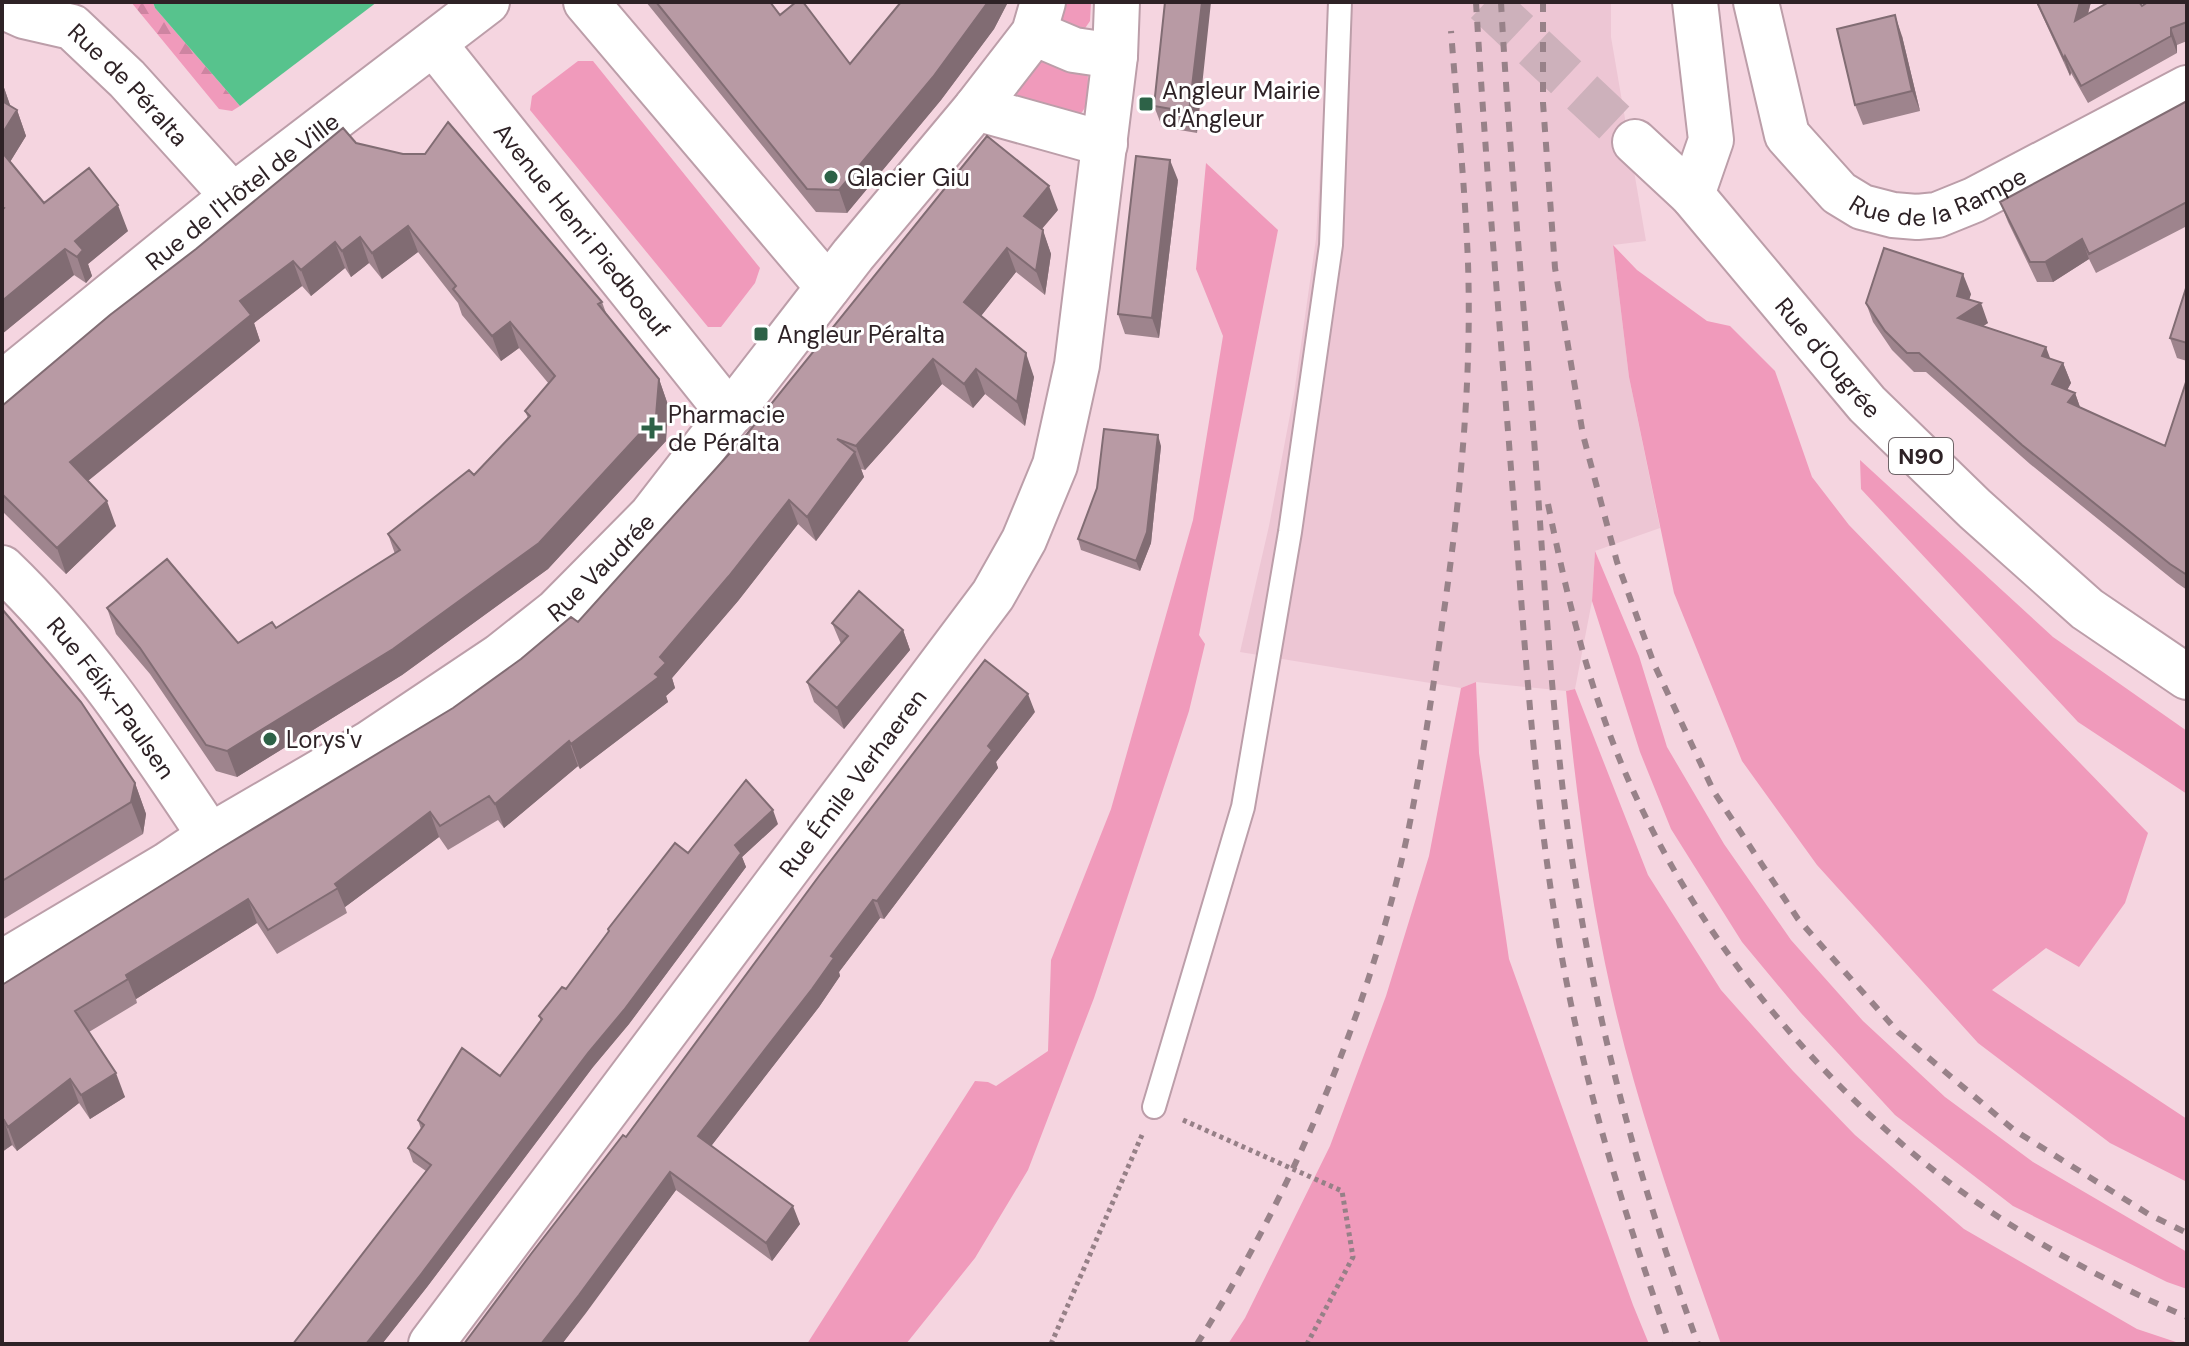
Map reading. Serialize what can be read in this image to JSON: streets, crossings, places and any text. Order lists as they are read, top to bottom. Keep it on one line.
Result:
{"streets":{"street":["Rue de Péralta","Rue de la Rampe","Rue de l'Hôtel de Ville","Avenue Henri Piedboeuf","Rue d'Ougrée","N90","Rue Vaudrée","Rue Félix-Paulsen","Rue Émile Verhaeren"]},"crossings":[["Rue de Péralta","Rue de l'Hôtel de Ville"],["Rue de l'Hôtel de Ville","Avenue Henri Piedboeuf"],["Avenue Henri Piedboeuf","Rue Vaudrée"],["Rue Vaudrée","Rue Félix-Paulsen"]],"places":{"transit":["Angleur Mairie d'Angleur","Angleur Péralta"],"other":["Glacier Giu","Lorys'v"],"health":["Pharmacie de Péralta"]}}
